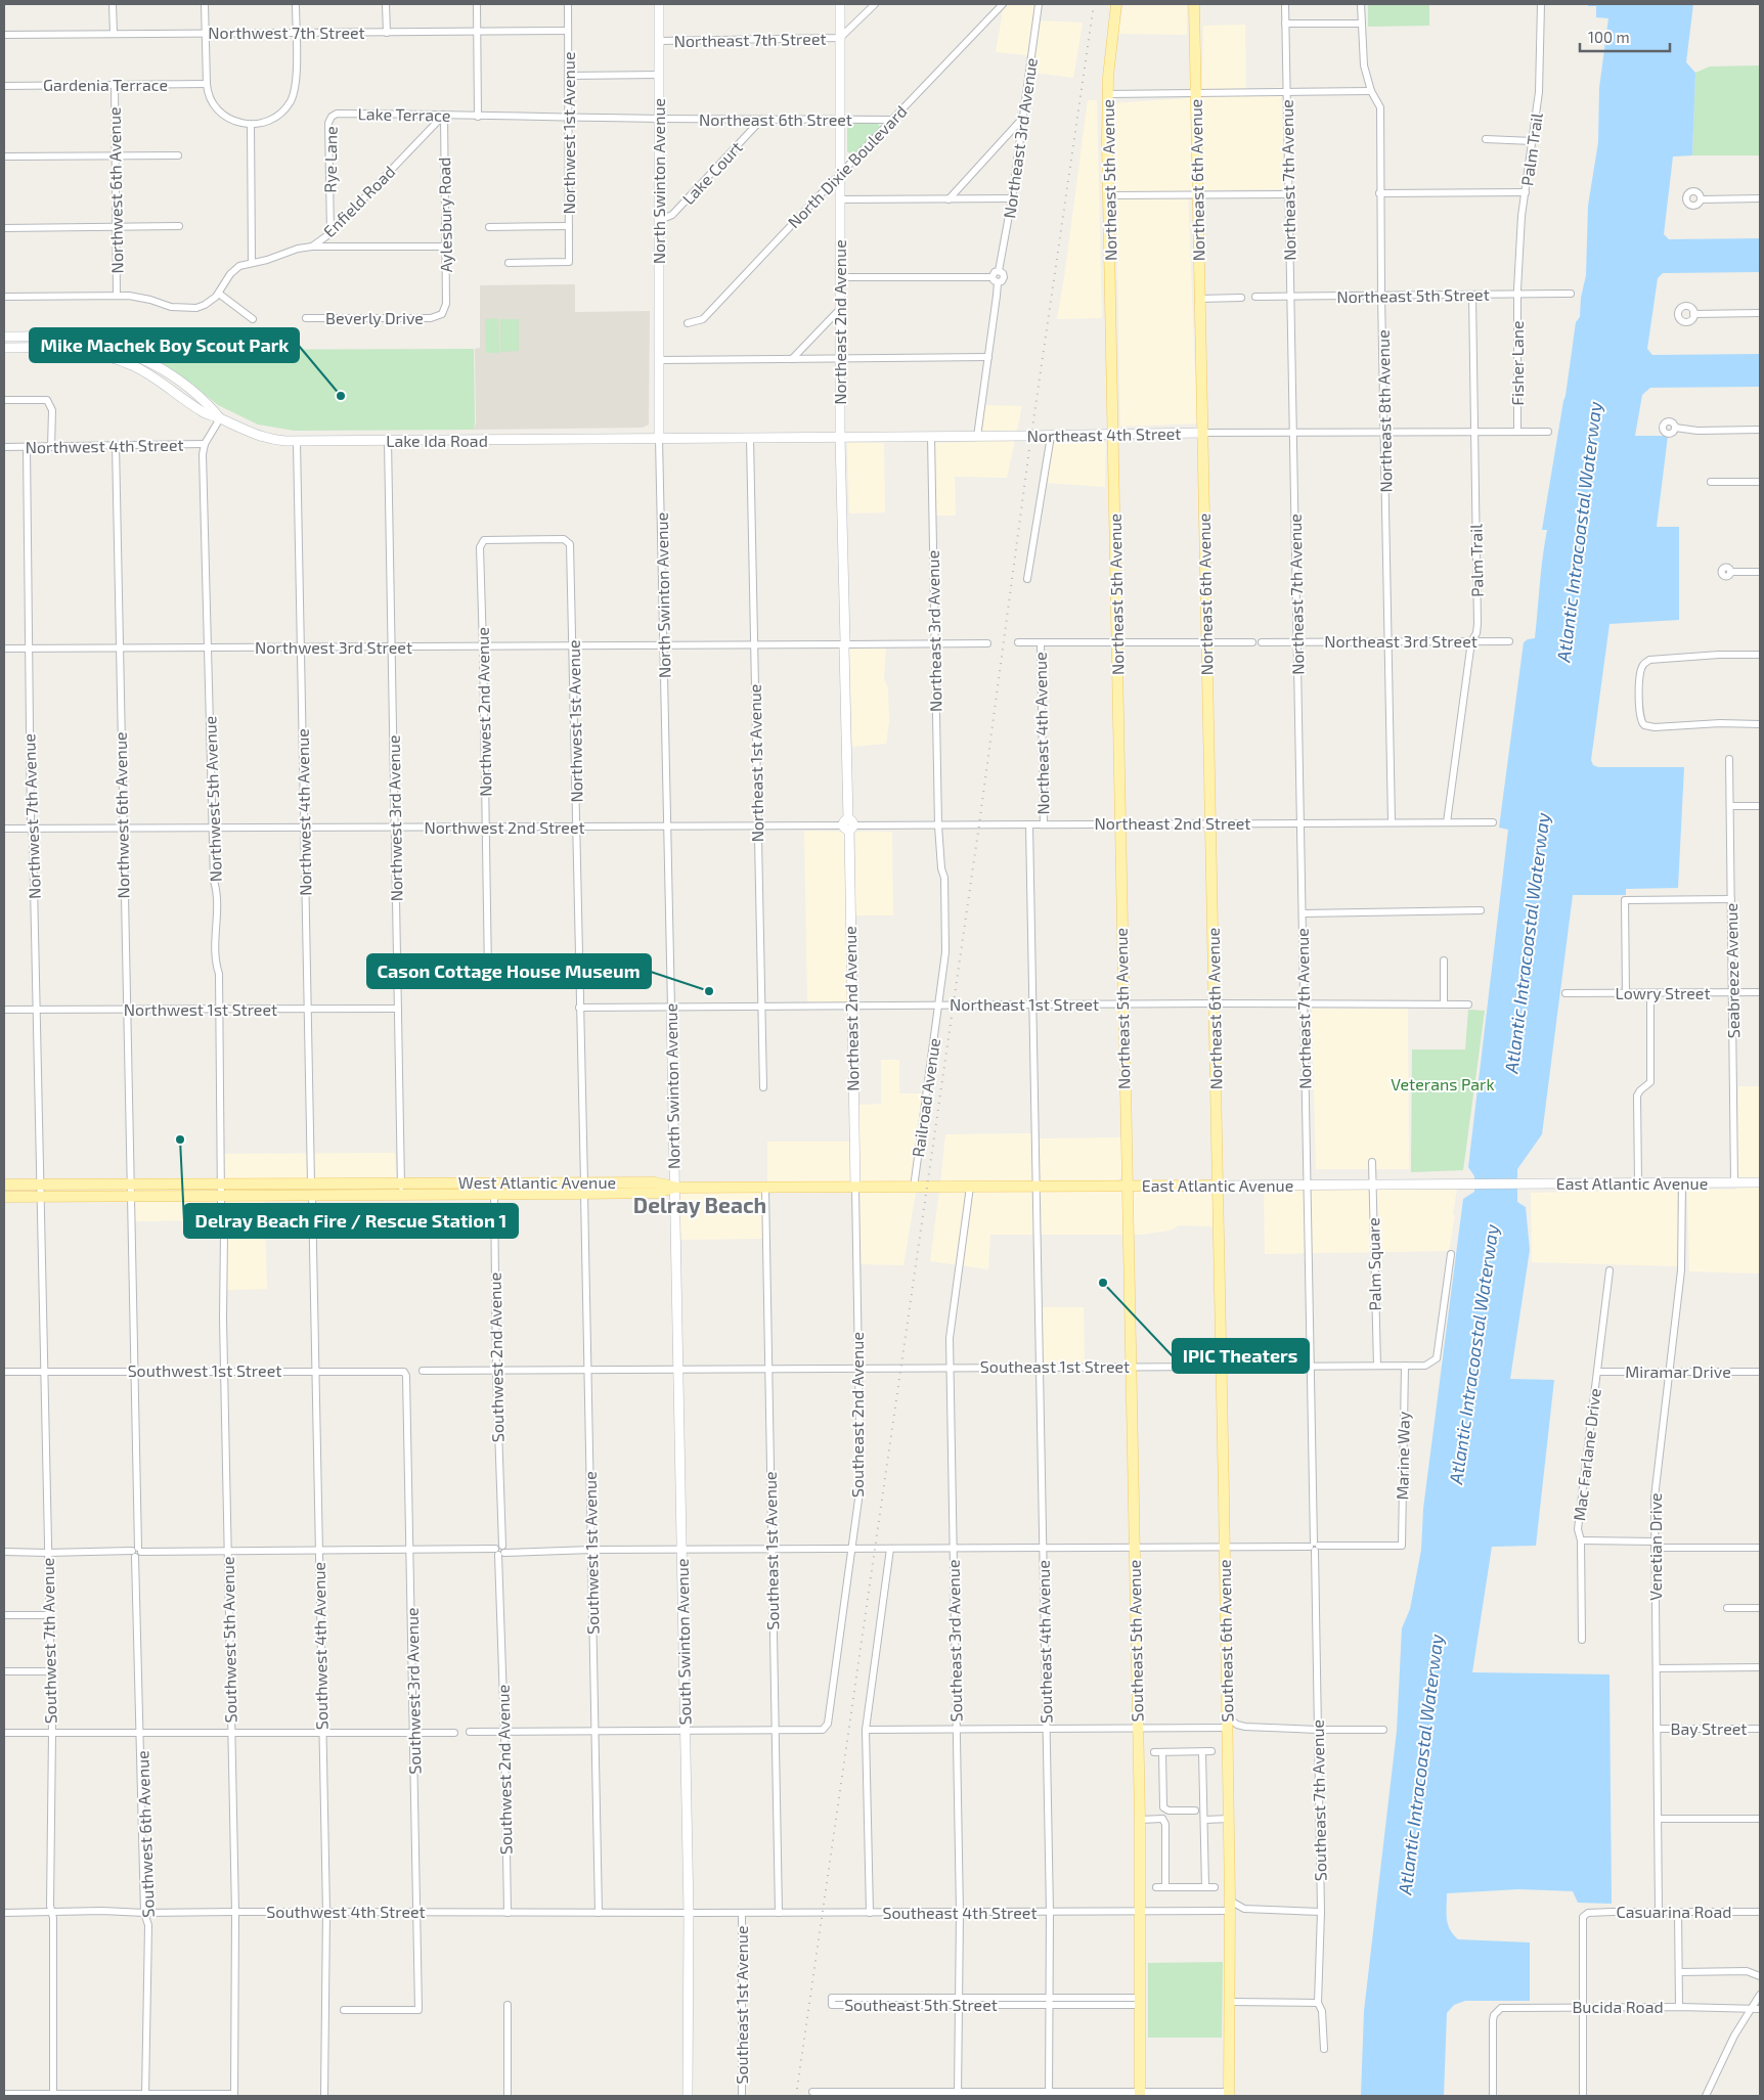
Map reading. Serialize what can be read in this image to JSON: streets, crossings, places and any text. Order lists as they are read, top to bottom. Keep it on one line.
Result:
{"streets":{"main road":["Northeast 5th Avenue","Northeast 6th Avenue","West Atlantic Avenue","East Atlantic Avenue","Southeast 5th Avenue","Southeast 6th Avenue"],"street":["Northwest 7th Street","Northeast 7th Street","Gardenia Terrace","Lake Terrace","Northeast 6th Street","Northwest 1st Avenue","Northeast 3rd Avenue","Palm Trail","Rye Lane","North Dixie Boulevard","Lake Court","Northeast 7th Avenue","North Swinton Avenue","Northwest 6th Avenue","Enfield Road","Aylesbury Road","Northeast 5th Street","Beverly Drive","Northeast 2nd Avenue","Fisher Lane","Northeast 8th Avenue","Northeast 4th Street","Lake Ida Road","Northwest 4th Street","Northeast 3rd Street","Northwest 3rd Street","Northwest 2nd Avenue","Northeast 4th Avenue","Northeast 1st Avenue","Northwest 5th Avenue","Northwest 4th Avenue","Northwest 7th Avenue","Northwest 3rd Avenue","Northeast 2nd Street","Northwest 2nd Street","Seabreeze Avenue","Lowry Street","Northeast 1st Street","Northwest 1st Street","Railroad Avenue","Palm Square","Southwest 2nd Avenue","Southeast 1st Street","Southwest 1st Street","Miramar Drive","Southeast 2nd Avenue","Mac Farlane Drive","Marine Way","Venetian Drive","Southeast 1st Avenue","Southwest 1st Avenue","Southwest 5th Avenue","Southwest 7th Avenue","Southeast 3rd Avenue","South Swinton Avenue","Southeast 4th Avenue","Southwest 4th Avenue","Southwest 3rd Avenue","Bay Street","Southeast 7th Avenue","Southwest 6th Avenue","Southwest 4th Street","Casuarina Road","Southeast 4th Street","Southeast 5th Street","Bucida Road"]},"crossings":[["Northwest 7th Street","Gardenia Terrace"],["Northwest 7th Street","Northwest 1st Avenue"],["Northeast 7th Street","North Swinton Avenue"],["Northeast 7th Street","Northeast 2nd Avenue"],["Gardenia Terrace","Northwest 6th Avenue"],["Lake Terrace","Northeast 6th Street"],["Lake Terrace","Northwest 1st Avenue"],["Lake Terrace","Rye Lane"],["Lake Terrace","Enfield Road"],["Lake Terrace","Aylesbury Road"],["Northeast 6th Street","Northwest 1st Avenue"],["Northeast 6th Street","North Dixie Boulevard"],["Northeast 6th Street","Lake Court"],["Northeast 6th Street","North Swinton Avenue"],["Northeast 6th Street","Northeast 2nd Avenue"],["Northwest 1st Avenue","Northwest 3rd Street"],["Northwest 1st Avenue","Northwest 2nd Avenue"],["Northwest 1st Avenue","Northwest 2nd Street"],["Northwest 1st Avenue","West Atlantic Avenue"],["Northeast 3rd Avenue","Northeast 4th Street"],["Northeast 3rd Avenue","Northeast 2nd Street"],["Northeast 3rd Avenue","Railroad Avenue"],["Palm Trail","Northeast 5th Street"],["Palm Trail","Fisher Lane"],["Palm Trail","Northeast 4th Street"],["Palm Trail","Northeast 3rd Street"],["Palm Trail","Northeast 2nd Street"],["Rye Lane","Enfield Road"],["North Dixie Boulevard","Northeast 2nd Avenue"],["Lake Court","North Swinton Avenue"],["Northeast 5th Avenue","Northeast 4th Street"],["Northeast 5th Avenue","Northeast 2nd Street"],["Northeast 5th Avenue","Northeast 1st Street"],["Northeast 5th Avenue","East Atlantic Avenue"],["Northeast 5th Avenue","Southeast 5th Avenue"],["Northeast 6th Avenue","Northeast 4th Street"],["Northeast 6th Avenue","Northeast 2nd Street"],["Northeast 6th Avenue","Northeast 1st Street"],["Northeast 6th Avenue","East Atlantic Avenue"],["Northeast 6th Avenue","Southeast 6th Avenue"],["Northeast 7th Avenue","Northeast 5th Street"],["Northeast 7th Avenue","Northeast 4th Street"],["Northeast 7th Avenue","Northeast 3rd Street"],["Northeast 7th Avenue","Northeast 2nd Street"],["Northeast 7th Avenue","Northeast 1st Street"],["Northeast 7th Avenue","East Atlantic Avenue"],["Northeast 7th Avenue","Southeast 7th Avenue"],["North Swinton Avenue","Northeast 4th Street"],["North Swinton Avenue","Lake Ida Road"],["North Swinton Avenue","Northwest 3rd Street"],["North Swinton Avenue","Northeast 2nd Street"],["North Swinton Avenue","Northwest 2nd Street"],["North Swinton Avenue","Northeast 1st Street"],["North Swinton Avenue","West Atlantic Avenue"],["North Swinton Avenue","East Atlantic Avenue"],["North Swinton Avenue","South Swinton Avenue"],["Northwest 6th Avenue","Enfield Road"],["Northwest 6th Avenue","Northwest 4th Street"],["Northwest 6th Avenue","Northwest 3rd Street"],["Northwest 6th Avenue","Northwest 2nd Street"],["Northwest 6th Avenue","Northwest 1st Street"],["Northwest 6th Avenue","West Atlantic Avenue"],["Northwest 6th Avenue","Southwest 6th Avenue"],["Enfield Road","Aylesbury Road"],["Aylesbury Road","Beverly Drive"],["Northeast 5th Street","Fisher Lane"],["Northeast 5th Street","Northeast 8th Avenue"],["Northeast 2nd Avenue","Northeast 4th Street"],["Northeast 2nd Avenue","Northeast 2nd Street"],["Northeast 2nd Avenue","Northeast 1st Street"],["Northeast 2nd Avenue","East Atlantic Avenue"],["Northeast 2nd Avenue","Southeast 2nd Avenue"],["Fisher Lane","Northeast 4th Street"],["Northeast 8th Avenue","Northeast 4th Street"],["Northeast 8th Avenue","Northeast 3rd Street"],["Northeast 8th Avenue","Northeast 2nd Street"],["Northeast 4th Street","Lake Ida Road"],["Northeast 4th Street","Northeast 1st Avenue"],["Lake Ida Road","Northwest 5th Avenue"],["Lake Ida Road","Northwest 4th Avenue"],["Lake Ida Road","Northwest 3rd Avenue"],["Northwest 4th Street","Northwest 5th Avenue"],["Northwest 4th Street","Northwest 7th Avenue"],["Northwest 3rd Street","Northwest 2nd Avenue"],["Northwest 3rd Street","Northwest 5th Avenue"],["Northwest 3rd Street","Northwest 4th Avenue"],["Northwest 3rd Street","Northwest 7th Avenue"],["Northwest 3rd Street","Northwest 3rd Avenue"],["Northwest 2nd Avenue","Northwest 2nd Street"],["Northeast 4th Avenue","Northeast 2nd Street"],["Northeast 4th Avenue","Northeast 1st Street"],["Northeast 4th Avenue","East Atlantic Avenue"],["Northeast 4th Avenue","Southeast 4th Avenue"],["Northeast 1st Avenue","Northeast 2nd Street"],["Northeast 1st Avenue","Northeast 1st Street"],["Northwest 5th Avenue","Northwest 2nd Street"],["Northwest 5th Avenue","Northwest 1st Street"],["Northwest 5th Avenue","West Atlantic Avenue"],["Northwest 5th Avenue","Southwest 5th Avenue"],["Northwest 4th Avenue","Northwest 2nd Street"],["Northwest 4th Avenue","Northwest 1st Street"],["Northwest 4th Avenue","West Atlantic Avenue"],["Northwest 7th Avenue","Northwest 2nd Street"],["Northwest 7th Avenue","Northwest 1st Street"],["Northwest 7th Avenue","West Atlantic Avenue"],["Northwest 7th Avenue","Southwest 7th Avenue"],["Northwest 3rd Avenue","Northwest 2nd Street"],["Northwest 3rd Avenue","Northwest 1st Street"],["Northwest 3rd Avenue","West Atlantic Avenue"],["Northeast 2nd Street","Northwest 2nd Street"],["Northeast 2nd Street","Railroad Avenue"],["Seabreeze Avenue","Lowry Street"],["Seabreeze Avenue","East Atlantic Avenue"],["Northeast 1st Street","Railroad Avenue"],["Railroad Avenue","East Atlantic Avenue"],["West Atlantic Avenue","East Atlantic Avenue"],["West Atlantic Avenue","Southwest 2nd Avenue"],["West Atlantic Avenue","Southwest 1st Avenue"],["West Atlantic Avenue","Southwest 5th Avenue"],["West Atlantic Avenue","Southwest 7th Avenue"],["West Atlantic Avenue","South Swinton Avenue"],["West Atlantic Avenue","Southwest 4th Avenue"],["West Atlantic Avenue","Southwest 6th Avenue"],["East Atlantic Avenue","Palm Square"],["East Atlantic Avenue","Southeast 2nd Avenue"],["East Atlantic Avenue","Venetian Drive"],["East Atlantic Avenue","Southeast 1st Avenue"],["East Atlantic Avenue","Southeast 3rd Avenue"],["East Atlantic Avenue","Southeast 5th Avenue"],["East Atlantic Avenue","Southeast 6th Avenue"],["East Atlantic Avenue","South Swinton Avenue"],["East Atlantic Avenue","Southeast 4th Avenue"],["East Atlantic Avenue","Southeast 7th Avenue"],["Palm Square","Southeast 1st Street"],["Southwest 2nd Avenue","Southwest 4th Street"],["Southeast 1st Street","Southeast 2nd Avenue"],["Southeast 1st Street","Marine Way"],["Southeast 1st Street","Southeast 1st Avenue"],["Southeast 1st Street","Southeast 3rd Avenue"],["Southeast 1st Street","Southeast 5th Avenue"],["Southeast 1st Street","Southeast 6th Avenue"],["Southeast 1st Street","South Swinton Avenue"],["Southeast 1st Street","Southeast 4th Avenue"],["Southeast 1st Street","Southeast 7th Avenue"],["Southwest 1st Street","Southwest 5th Avenue"],["Southwest 1st Street","Southwest 7th Avenue"],["Southwest 1st Street","Southwest 4th Avenue"],["Southwest 1st Street","Southwest 3rd Avenue"],["Southwest 1st Street","Southwest 6th Avenue"],["Miramar Drive","Mac Farlane Drive"],["Miramar Drive","Venetian Drive"],["Southeast 2nd Avenue","Southeast 1st Avenue"],["Marine Way","Southeast 7th Avenue"],["Venetian Drive","Bay Street"],["Venetian Drive","Casuarina Road"],["Southeast 1st Avenue","Southeast 4th Street"],["Southwest 1st Avenue","Southwest 4th Street"],["Southwest 5th Avenue","Southwest 4th Street"],["Southwest 7th Avenue","Southwest 4th Street"],["Southeast 3rd Avenue","Southeast 4th Street"],["Southeast 3rd Avenue","Southeast 5th Street"],["Southeast 5th Avenue","Southeast 4th Street"],["Southeast 5th Avenue","Southeast 5th Street"],["Southeast 6th Avenue","Southeast 4th Street"],["South Swinton Avenue","Southwest 4th Street"],["South Swinton Avenue","Southeast 4th Street"],["Southeast 4th Avenue","Southeast 4th Street"],["Southeast 4th Avenue","Southeast 5th Street"],["Southwest 4th Avenue","Southwest 4th Street"],["Southwest 3rd Avenue","Southwest 4th Street"],["Southeast 7th Avenue","Southeast 4th Street"],["Southwest 6th Avenue","Southwest 4th Street"],["Southwest 4th Street","Southeast 4th Street"],["Casuarina Road","Bucida Road"]],"districts":["Delray Beach"],"water":["Atlantic Intracoastal Waterway"],"parks":["Veterans Park"],"places":["Mike Machek Boy Scout Park","Cason Cottage House Museum","Delray Beach Fire / Rescue Station 1","IPIC Theaters"],"scale_bar":"100 m"}
